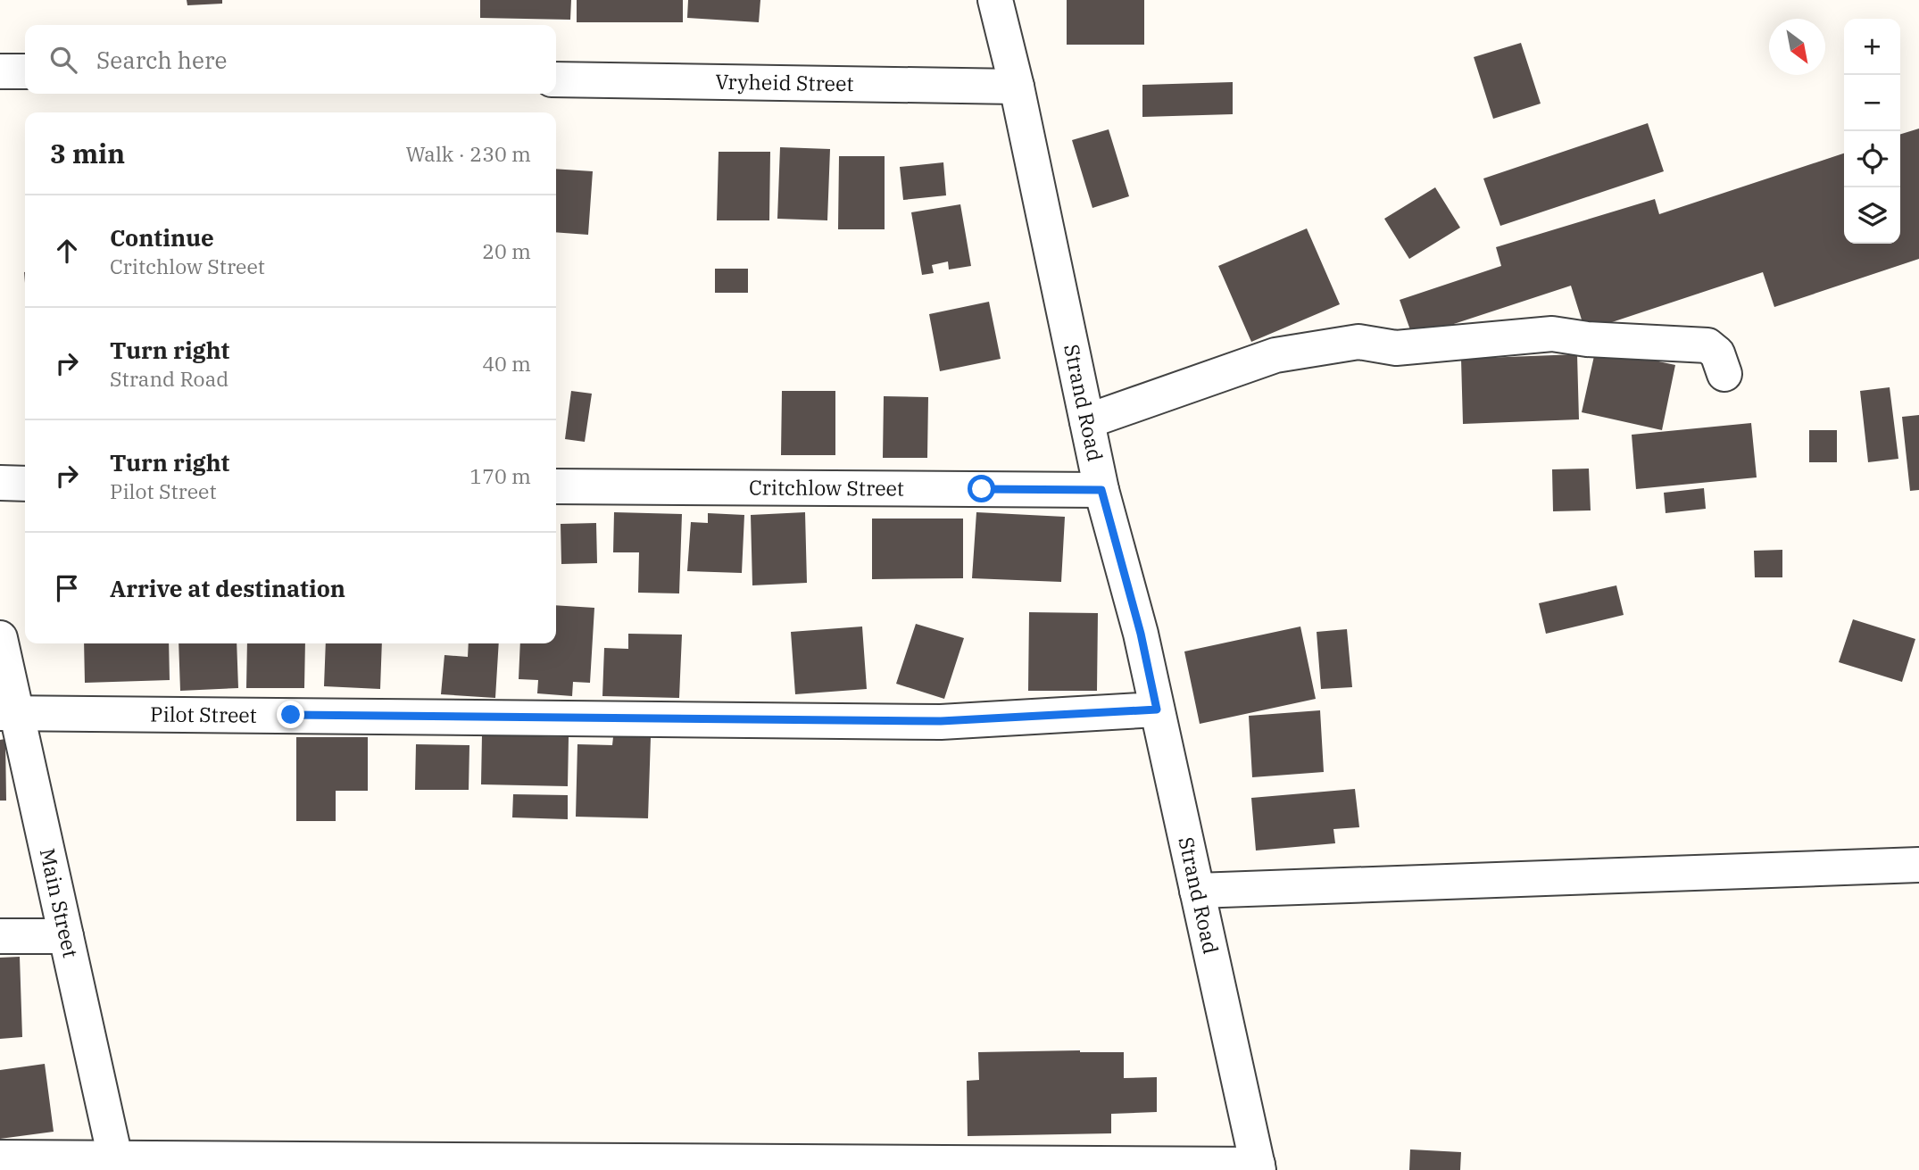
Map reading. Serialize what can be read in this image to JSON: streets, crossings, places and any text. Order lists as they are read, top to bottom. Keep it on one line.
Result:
{"streets":{"street":["Vryheid Street","Strand Road","Critchlow Street","Pilot Street","Main Street"]},"crossings":[["Vryheid Street","Strand Road"],["Strand Road","Critchlow Street"],["Strand Road","Pilot Street"],["Pilot Street","Main Street"]],"north":"bottom right","page":{"map_buttons":["+","−"],"search":"Search here","heading":["3 min","Walk · 230 m"],"list":[["Continue","Critchlow Street","20 m"],["Turn right","Strand Road","40 m"],["Turn right","Pilot Street","170 m"],"Arrive at destination"]}}
